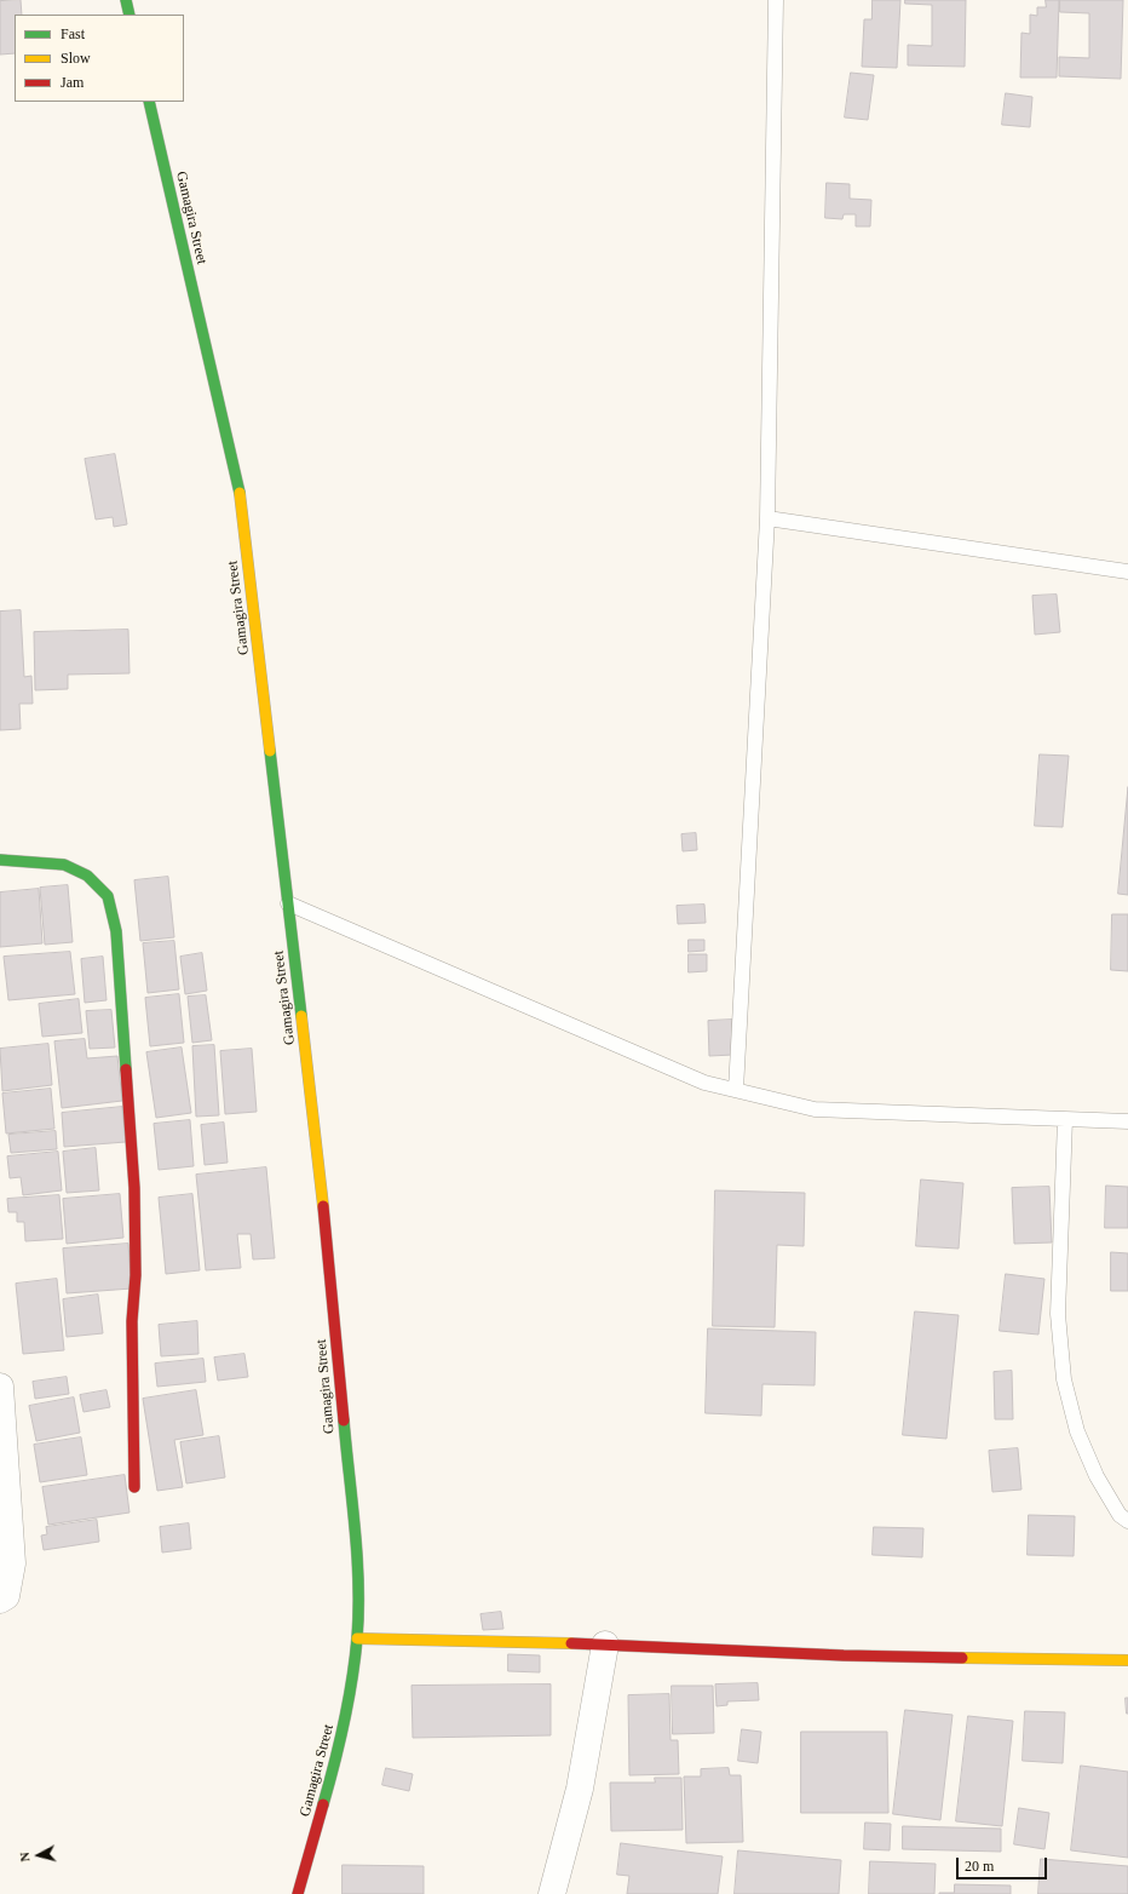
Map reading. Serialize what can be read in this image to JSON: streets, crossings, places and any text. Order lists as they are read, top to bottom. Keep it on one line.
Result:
{"streets":{"street":["Gamagira Street"]},"legend":["Fast","Slow","Jam"],"scale_bar":"20 m","north":"left"}
